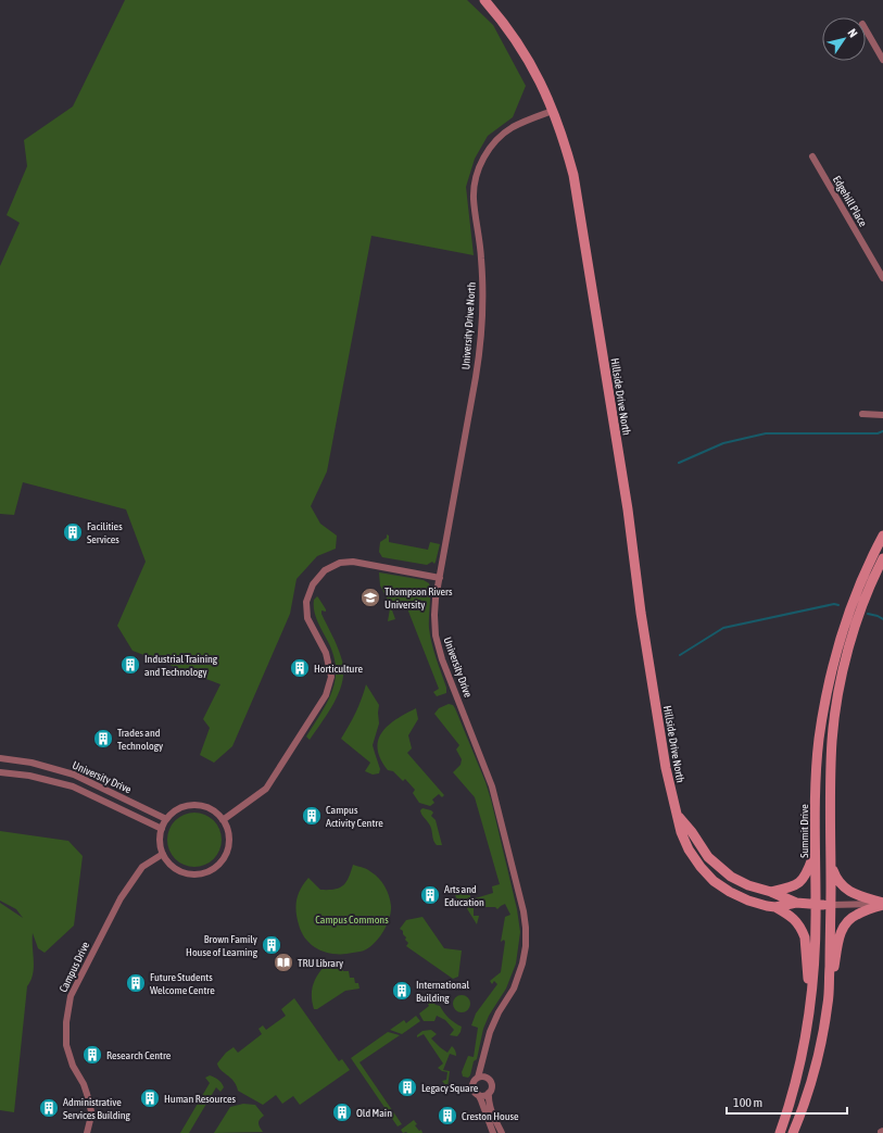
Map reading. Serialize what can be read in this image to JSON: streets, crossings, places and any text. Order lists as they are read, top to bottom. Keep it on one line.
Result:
{"streets":{"main road":["Hillside Drive North","Summit Drive"],"street":["Edgehill Place","University Drive North","University Drive","Campus Drive"]},"crossings":[["University Drive North","University Drive"],["Hillside Drive North","Summit Drive"],["University Drive","Campus Drive"]],"parks":["Campus Commons"],"places":{"building":["Facilities Services","Industrial Training and Technology","Horticulture","Trades and Technology","Campus Activity Centre","Arts and Education","Brown Family House of Learning","Future Students Welcome Centre","International Building","Research Centre","Legacy Square","Human Resources","Administrative Services Building","Old Main","Creston House"],"school or university":["Thompson Rivers University"],"library":["TRU Library"]},"scale_bar":"100 m","north":"top right"}
